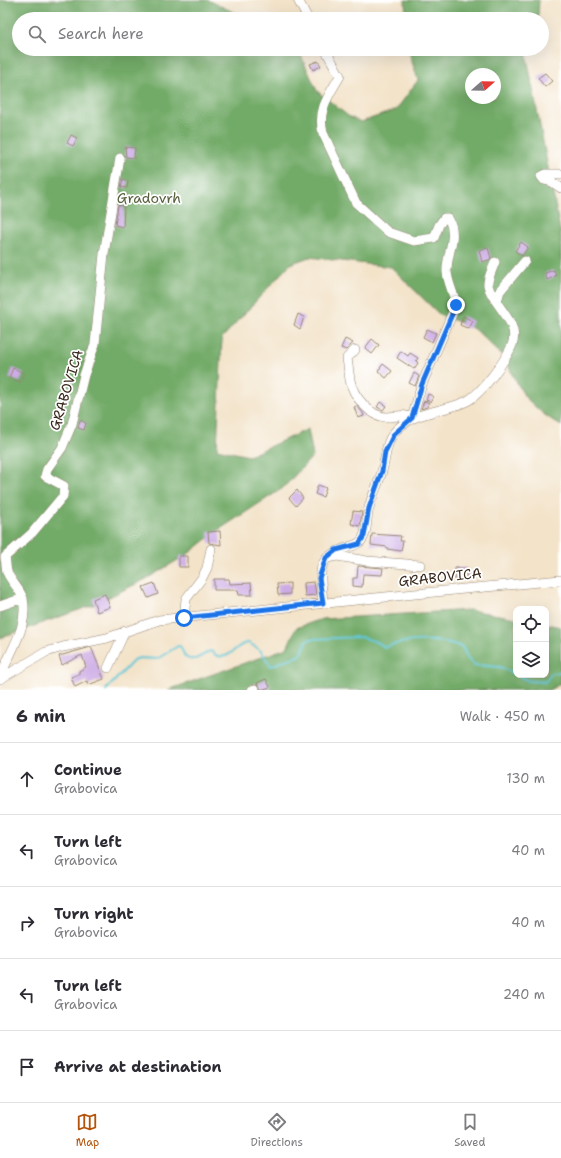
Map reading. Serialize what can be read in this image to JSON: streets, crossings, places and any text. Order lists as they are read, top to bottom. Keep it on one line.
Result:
{"streets":{"street":["GRABOVICA"]},"parks":["Gradovrh"],"north":"right","page":{"search":"Search here","heading":["6 min","Walk · 450 m"],"list":[["Continue","Grabovica","130 m"],["Turn left","Grabovica","40 m"],["Turn right","Grabovica","40 m"],["Turn left","Grabovica","240 m"],"Arrive at destination"],"nav":["Map","Directions","Saved"]}}
